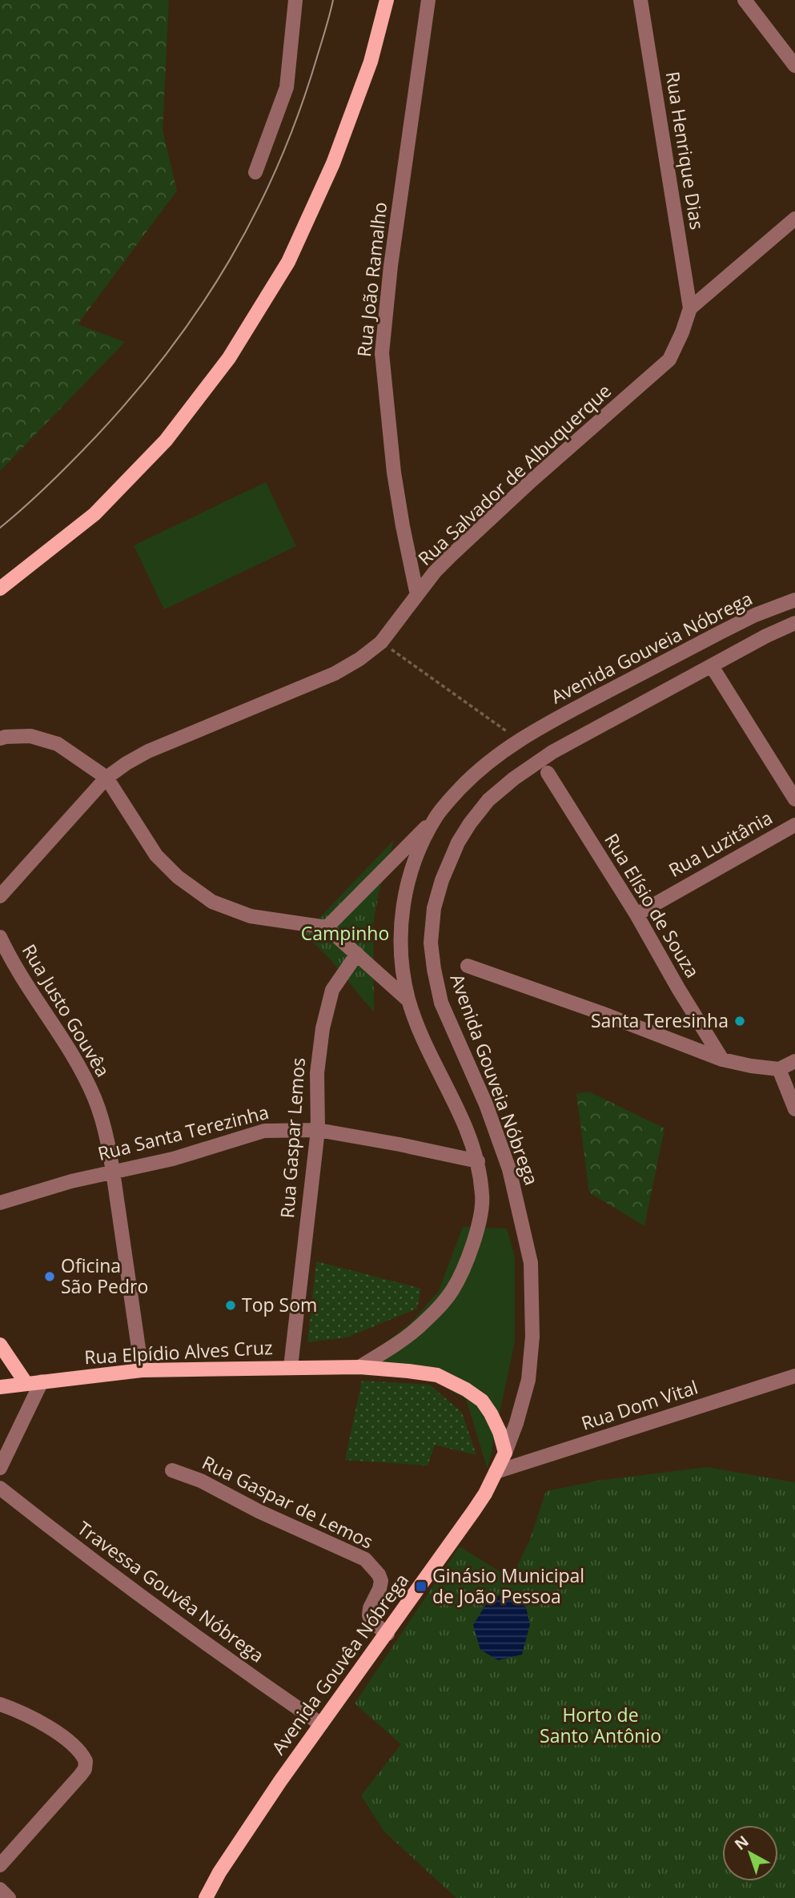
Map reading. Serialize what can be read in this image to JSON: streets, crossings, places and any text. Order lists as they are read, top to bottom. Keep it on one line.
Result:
{"streets":{"main road":["Rua Elpídio Alves Cruz","Avenida Gouvêa Nóbrega"],"street":["Rua Henrique Dias","Rua João Ramalho","Rua Salvador de Albuquerque","Avenida Gouveia Nóbrega","Rua Luzitânia","Rua Elísio de Souza","Rua Justo Gouvêa","Rua Santa Terezinha","Rua Gaspar Lemos","Rua Dom Vital","Rua Gaspar de Lemos","Travessa Gouvêa Nóbrega"]},"crossings":[["Rua Henrique Dias","Rua Salvador de Albuquerque"],["Rua João Ramalho","Rua Salvador de Albuquerque"],["Avenida Gouveia Nóbrega","Rua Santa Terezinha"],["Avenida Gouveia Nóbrega","Rua Elpídio Alves Cruz"],["Avenida Gouveia Nóbrega","Avenida Gouvêa Nóbrega"],["Rua Luzitânia","Rua Elísio de Souza"],["Rua Justo Gouvêa","Rua Santa Terezinha"],["Rua Justo Gouvêa","Rua Elpídio Alves Cruz"],["Rua Santa Terezinha","Rua Gaspar Lemos"],["Rua Gaspar Lemos","Rua Elpídio Alves Cruz"],["Rua Dom Vital","Avenida Gouvêa Nóbrega"],["Rua Gaspar de Lemos","Avenida Gouvêa Nóbrega"],["Travessa Gouvêa Nóbrega","Avenida Gouvêa Nóbrega"]],"parks":["Campinho","Horto de Santo Antônio"],"places":{"other":["Santa Teresinha","Oficina São Pedro","Top Som"],"transit":["Ginásio Municipal de João Pessoa"]},"north":"top left"}
